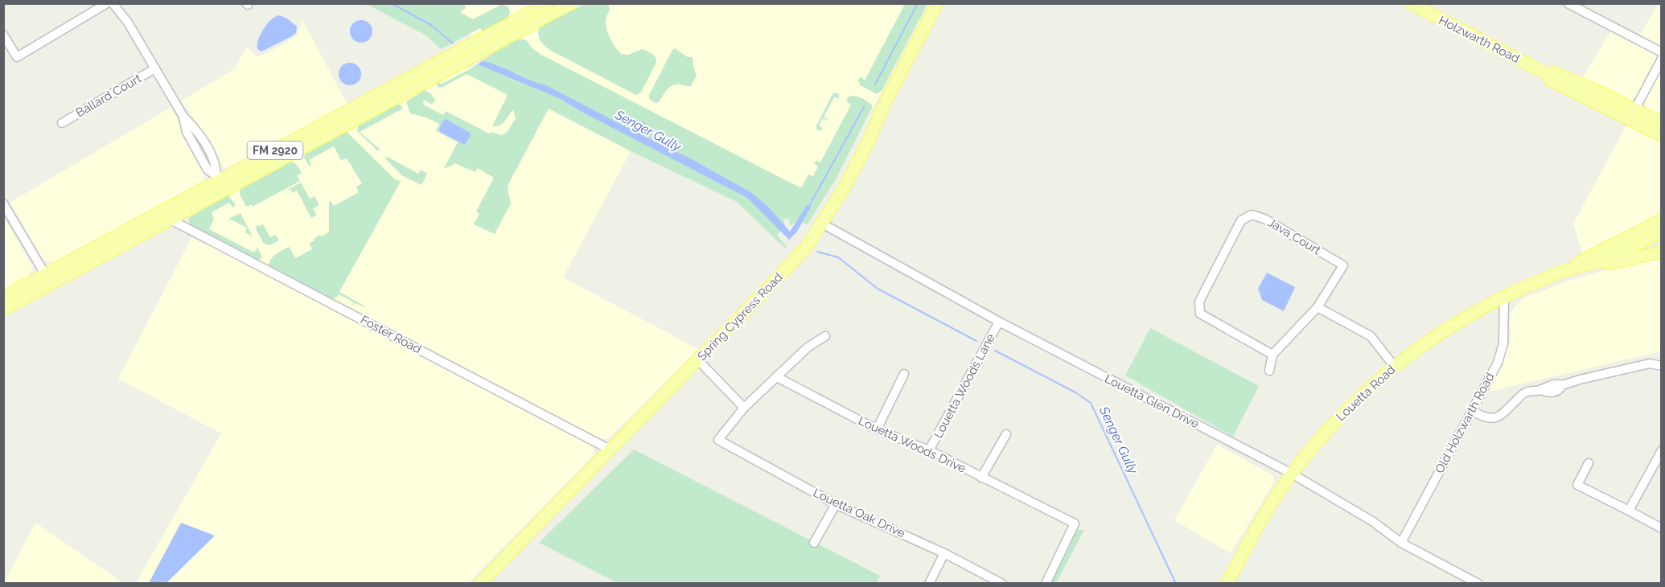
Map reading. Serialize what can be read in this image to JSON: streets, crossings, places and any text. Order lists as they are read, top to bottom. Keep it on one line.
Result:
{"streets":{"main road":["Holzwarth Road","FM 2920","Spring Cypress Road","Louetta Road"],"street":["Ballard Court","Java Court","Foster Road","Louetta Woods Lane","Louetta Glen Drive","Old Holzwarth Road","Louetta Woods Drive","Louetta Oak Drive"]},"crossings":[["FM 2920","Foster Road"],["Spring Cypress Road","Foster Road"],["Spring Cypress Road","Louetta Glen Drive"],["Louetta Woods Lane","Louetta Glen Drive"],["Louetta Woods Lane","Louetta Woods Drive"],["Louetta Road","Louetta Glen Drive"],["Louetta Road","Old Holzwarth Road"],["Louetta Glen Drive","Old Holzwarth Road"]],"water":["Senger Gully"]}
